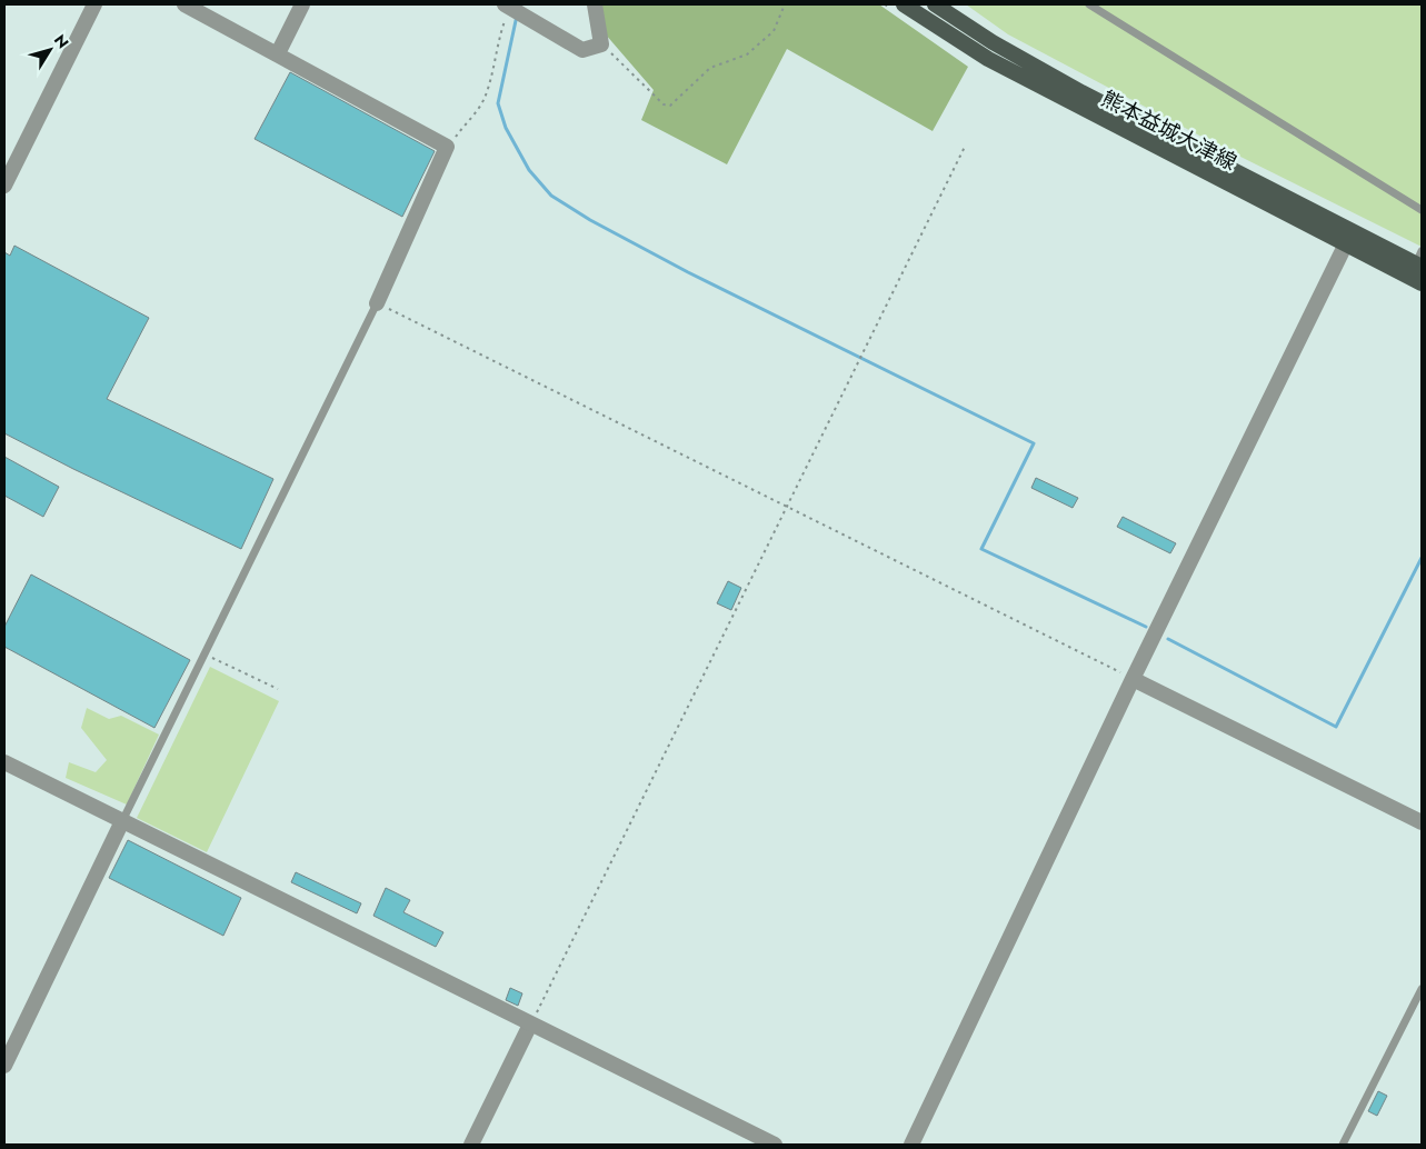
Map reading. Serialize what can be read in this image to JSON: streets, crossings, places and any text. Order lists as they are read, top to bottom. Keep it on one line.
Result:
{"streets":{"main road":["熊本益城大津線"]},"north":"top right"}
